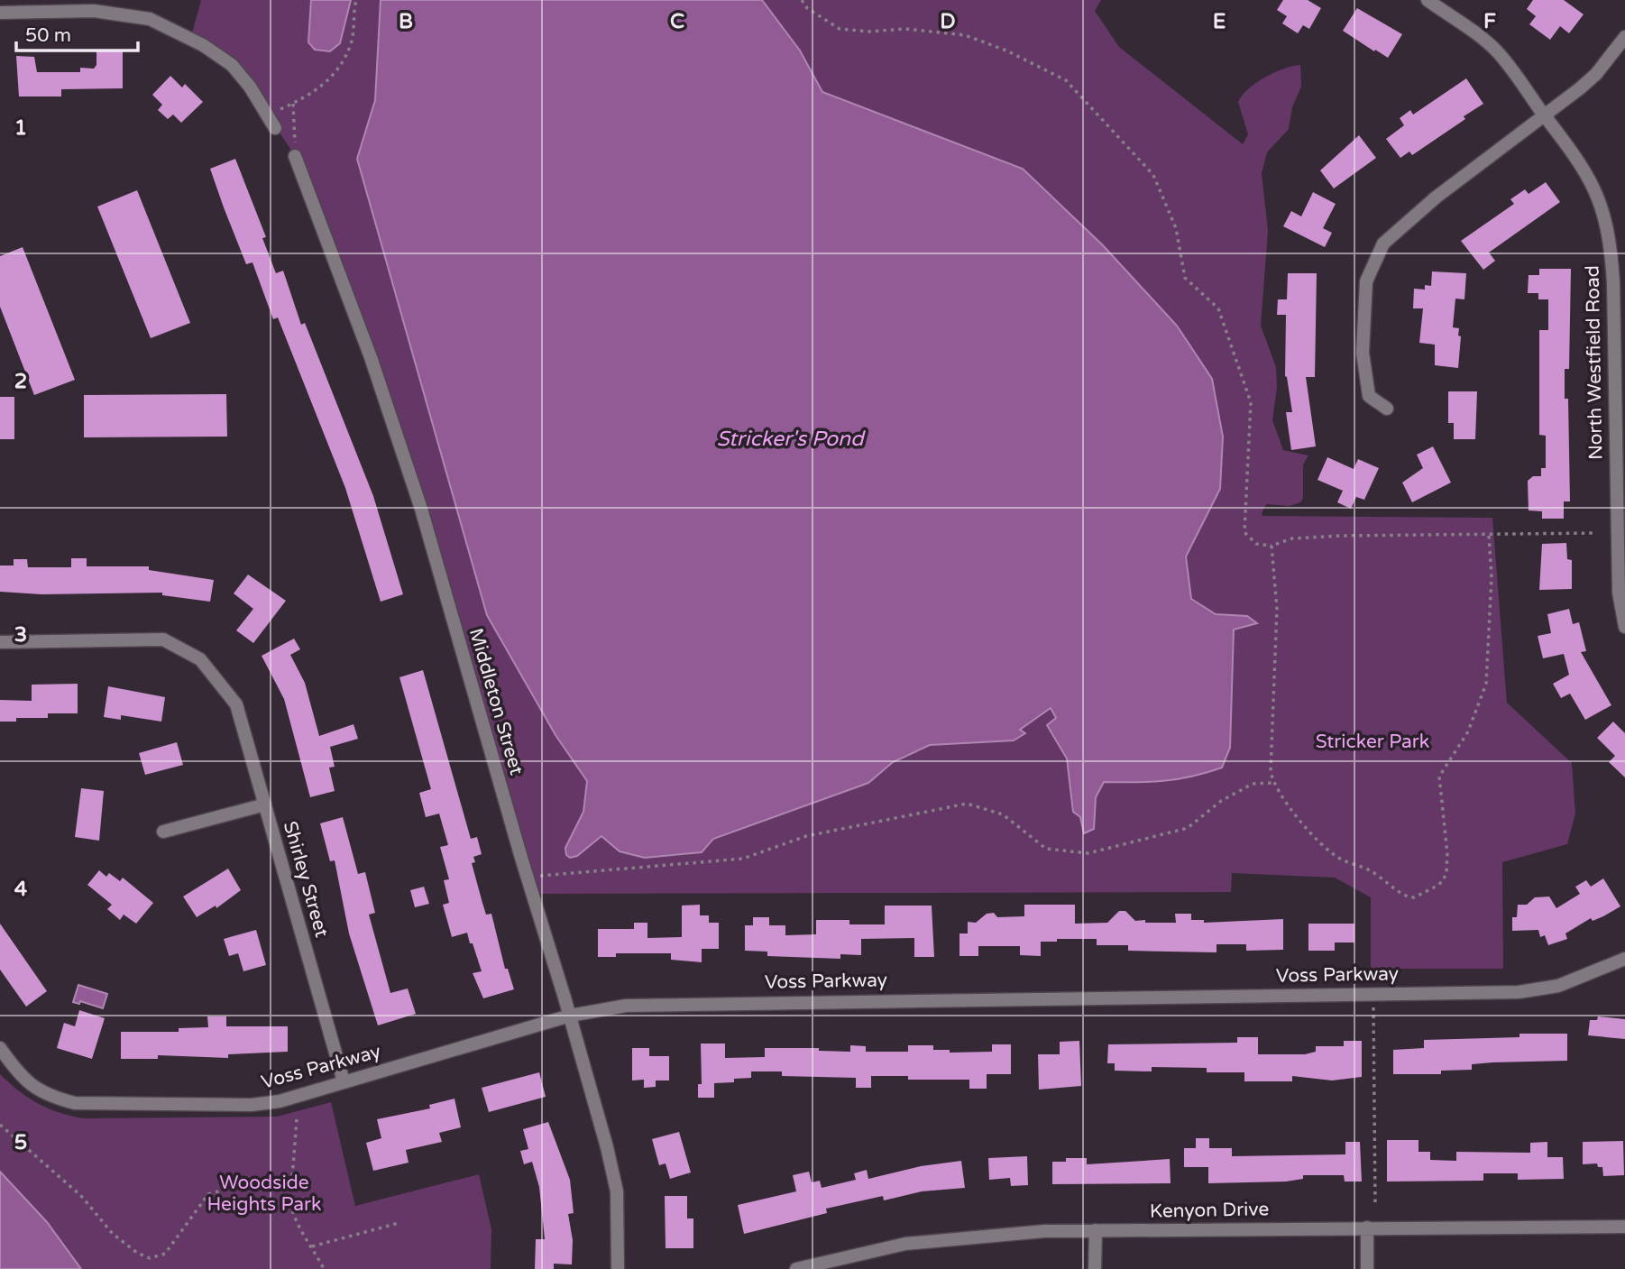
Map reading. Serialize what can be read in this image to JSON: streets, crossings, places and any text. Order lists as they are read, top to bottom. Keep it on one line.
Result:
{"streets":{"street":["North Westfield Road","Middleton Street","Shirley Street","Voss Parkway","Kenyon Drive"]},"crossings":[["Middleton Street","Voss Parkway"],["Shirley Street","Voss Parkway"]],"water":["Stricker's Pond"],"parks":["Stricker Park","Woodside Heights Park"],"scale_bar":"50 m","grid":{"columns":["B","C","D","E","F"],"rows":["1","2","3","4","5"]}}
